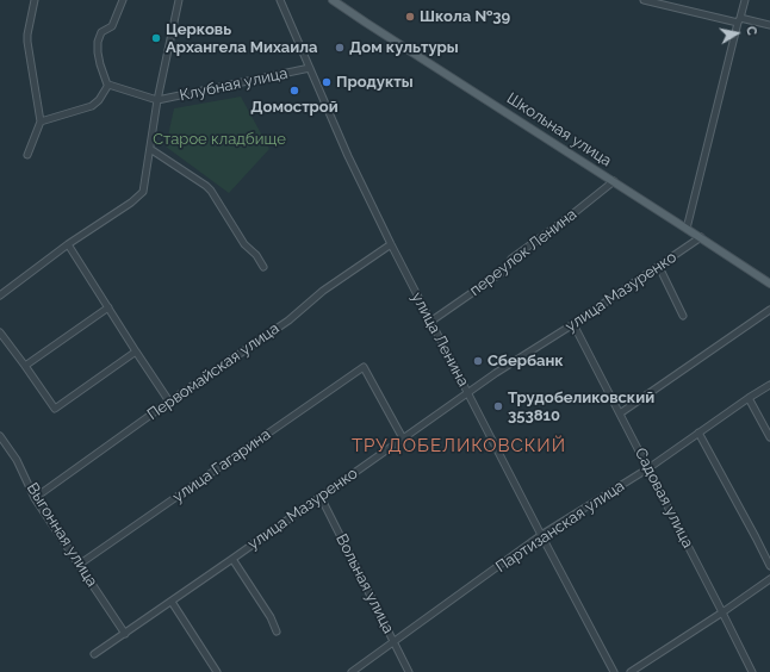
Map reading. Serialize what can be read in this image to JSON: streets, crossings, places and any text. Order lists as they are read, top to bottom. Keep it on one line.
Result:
{"streets":{"main road":["Школьная улица"],"street":["Клубная улица","переулок Ленина","улица Мазуренко","улица Ленина","Первомайская улица","улица Гагарина","Садовая улица","Партизанская улица","Выгонная улица","Вольная улица"]},"crossings":[["Клубная улица","улица Ленина"],["Школьная улица","переулок Ленина"],["Школьная улица","улица Мазуренко"],["переулок Ленина","улица Ленина"],["улица Мазуренко","улица Ленина"],["улица Мазуренко","улица Гагарина"],["улица Мазуренко","Садовая улица"],["улица Мазуренко","Выгонная улица"],["улица Мазуренко","Вольная улица"],["улица Ленина","Первомайская улица"],["улица Ленина","Партизанская улица"],["Первомайская улица","Выгонная улица"],["улица Гагарина","Выгонная улица"],["Садовая улица","Партизанская улица"],["Партизанская улица","Вольная улица"]],"districts":["ТРУДОБЕЛИКОВСКИЙ"],"parks":["Старое кладбище"],"places":["Школа №39","Церковь Архангела Михаила","Дом культуры","Продукты","Домострой","Сбербанк","Трудобеликовский 353810"],"north":"right"}
